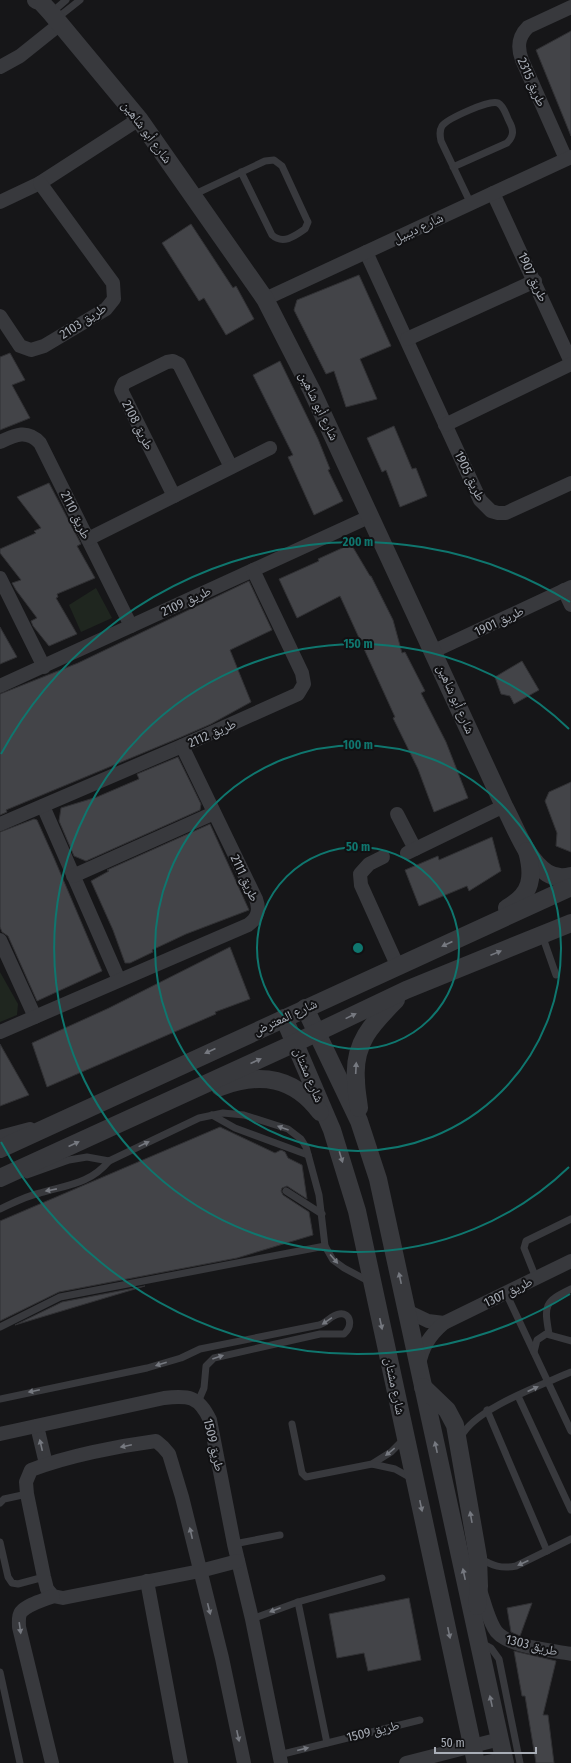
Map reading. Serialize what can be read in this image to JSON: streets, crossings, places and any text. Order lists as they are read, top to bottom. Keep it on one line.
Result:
{"streets":{"street":["طريق 2315","شارع أبو شاهين","شارع ديبيل","طريق 1907","طريق 2103","طريق 2108","طريق 1905","طريق 2110","طريق 2109","طريق 1901","طريق 2112","طريق 2111","شارع المعترض","شارع مشتان","طريق 1307","طريق 1509","طريق 1303"]},"crossings":[["طريق 2315","شارع ديبيل"],["شارع أبو شاهين","شارع ديبيل"],["شارع أبو شاهين","طريق 2109"],["شارع أبو شاهين","طريق 1901"],["شارع أبو شاهين","شارع المعترض"],["شارع ديبيل","طريق 1907"],["شارع ديبيل","طريق 1905"],["طريق 2110","طريق 2109"],["طريق 2109","طريق 2112"],["طريق 2112","طريق 2111"],["شارع المعترض","شارع مشتان"],["شارع مشتان","طريق 1307"]],"scale_bar":"50 m","rings":["200 m","150 m","100 m","50 m"]}
